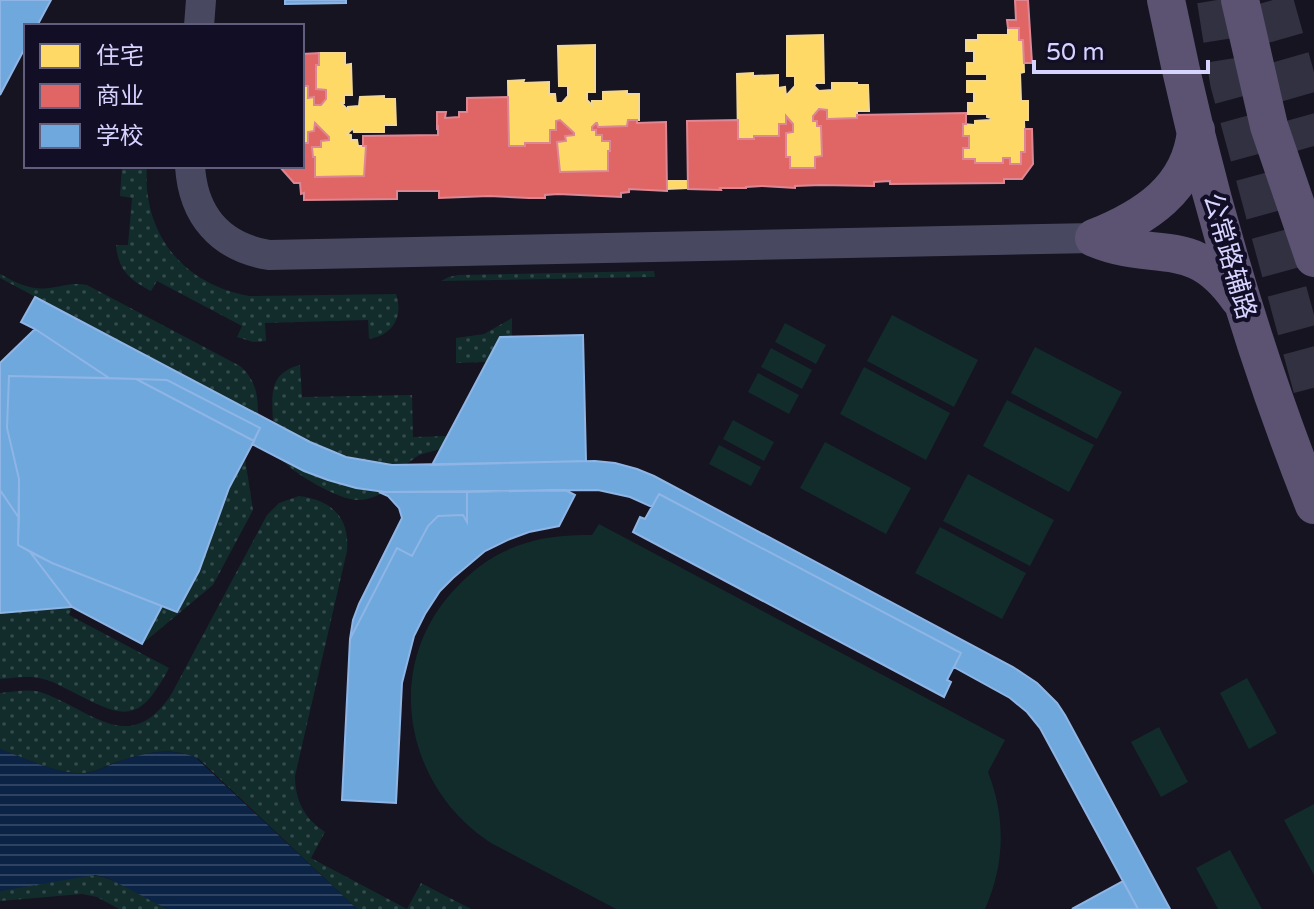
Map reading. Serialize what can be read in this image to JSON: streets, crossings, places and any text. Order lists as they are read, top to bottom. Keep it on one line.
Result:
{"streets":{"main road":["公常路辅路"]},"legend":["住宅","商业","学校"],"scale_bar":"50 m"}
